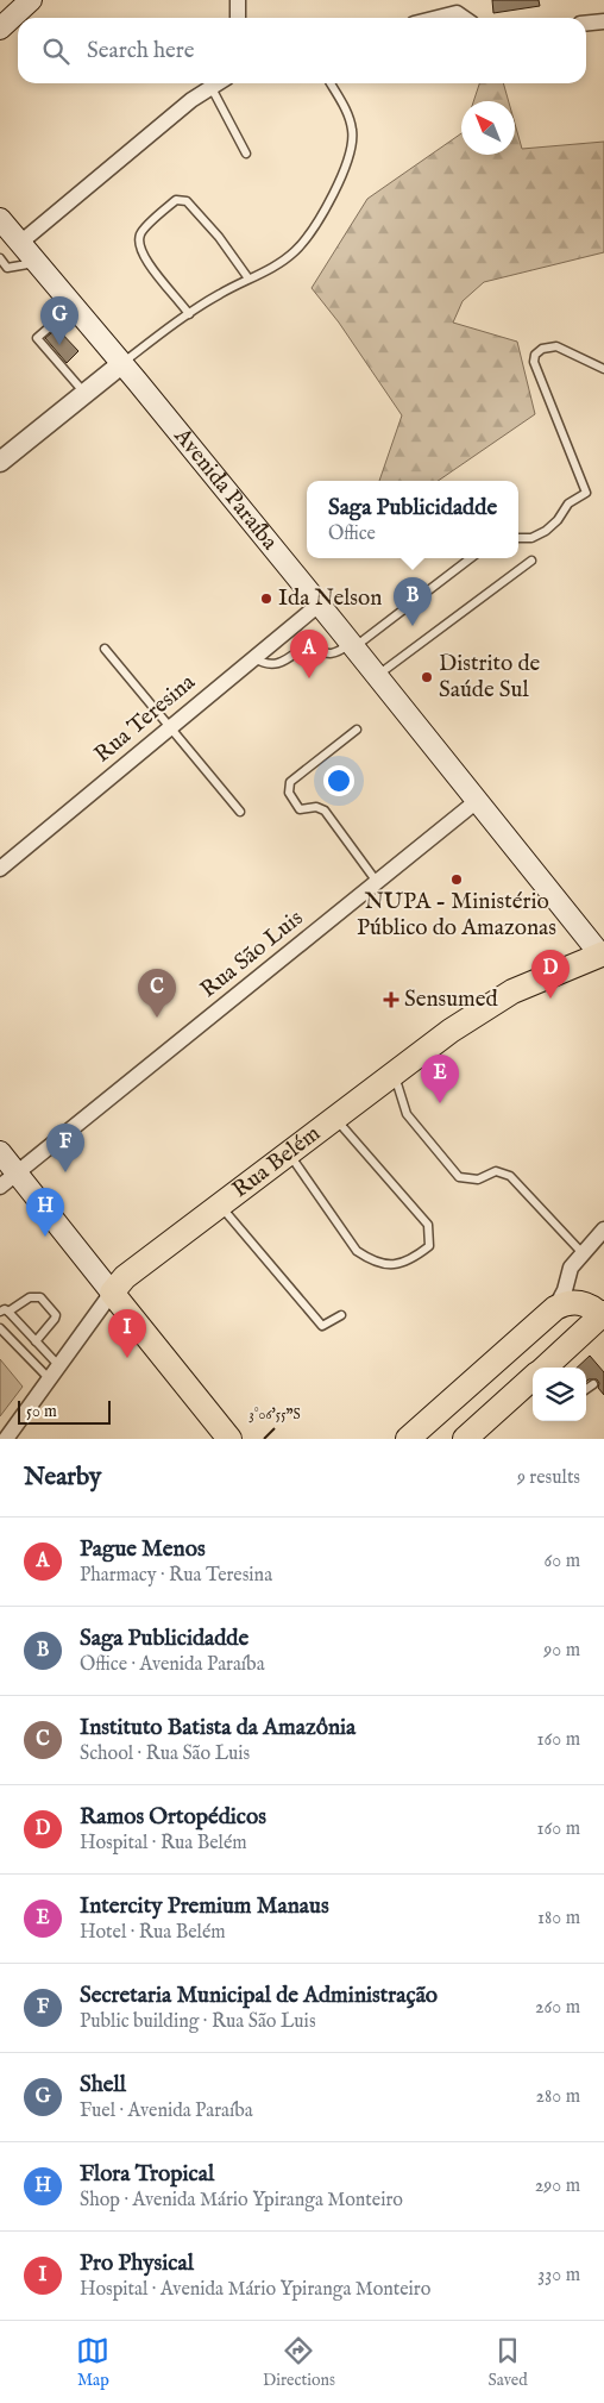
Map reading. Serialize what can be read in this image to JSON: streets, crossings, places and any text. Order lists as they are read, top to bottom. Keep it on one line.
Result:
{"streets":{"main road":["Avenida Paraíba","Rua Belém"],"street":["Rua Teresina","Rua São Luis"]},"crossings":[["Avenida Paraíba","Rua Teresina"],["Avenida Paraíba","Rua São Luis"],["Avenida Paraíba","Rua Belém"]],"places":{"other":["Ida Nelson","Distrito de Saúde Sul","NUPA - Ministério Público do Amazonas"],"health":["Sensumed"]},"scale_bar":"50 m","north":"top left","page":{"search":"Search here","pins":["G","B","A","D","C","E","F","H","I"],"popup":["Saga Publicidadde","Office"],"scale":"50 m","heading":["Nearby","9 results"],"list":[{"mark":"A","name":"Pague Menos","note":"Pharmacy · Rua Teresina","value":"60 m"},{"mark":"B","name":"Saga Publicidadde","note":"Office · Avenida Paraíba","value":"90 m"},{"mark":"C","name":"Instituto Batista da Amazônia","note":"School · Rua São Luis","value":"160 m"},{"mark":"D","name":"Ramos Ortopédicos","note":"Hospital · Rua Belém","value":"160 m"},{"mark":"E","name":"Intercity Premium Manaus","note":"Hotel · Rua Belém","value":"180 m"},{"mark":"F","name":"Secretaria Municipal de Administração","note":"Public building · Rua São Luis","value":"260 m"},{"mark":"G","name":"Shell","note":"Fuel · Avenida Paraíba","value":"280 m"},{"mark":"H","name":"Flora Tropical","note":"Shop · Avenida Mário Ypiranga Monteiro","value":"290 m"},{"mark":"I","name":"Pro Physical","note":"Hospital · Avenida Mário Ypiranga Monteiro","value":"330 m"}],"nav":["Map","Directions","Saved"]},"coordinates":["3°06'55\"S"]}
